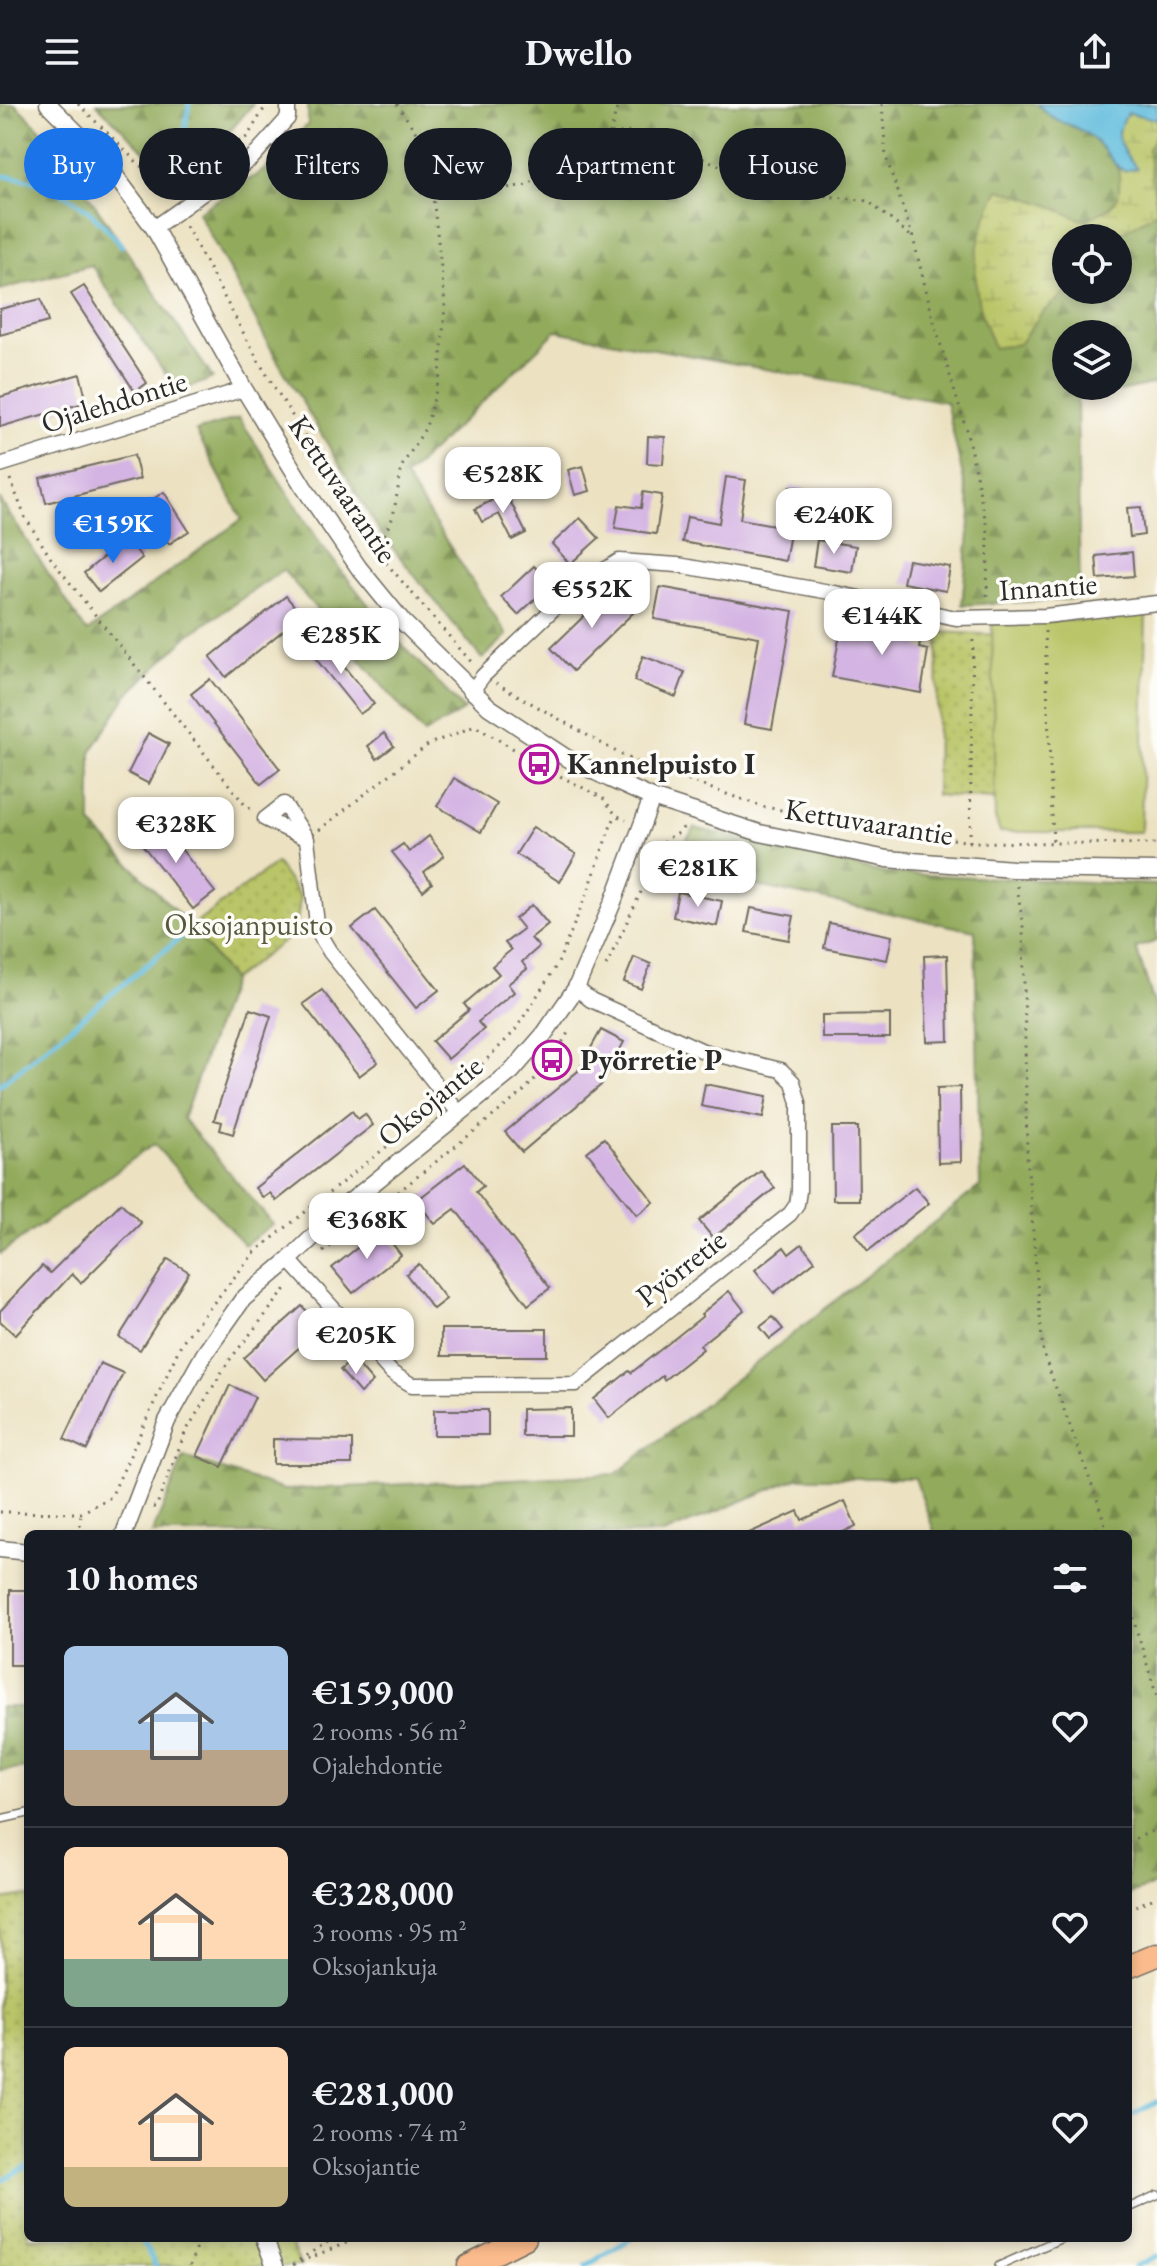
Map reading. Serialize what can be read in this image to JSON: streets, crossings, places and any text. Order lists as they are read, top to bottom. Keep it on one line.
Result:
{"streets":{"street":["Ojalehdontie","Kettuvaarantie","Innantie","Oksojantie","Pyörretie"]},"crossings":[["Ojalehdontie","Kettuvaarantie"],["Kettuvaarantie","Innantie"],["Kettuvaarantie","Oksojantie"],["Oksojantie","Pyörretie"]],"parks":["Oksojanpuisto"],"places":{"bus stop":["Kannelpuisto I","Pyörretie P"]},"page":{"header":"Dwello","chip":["Buy","Rent","Filters","New","Apartment","House"],"price":["€528K","€240K","€159K","€552K","€144K","€285K","€328K","€281K","€368K","€205K"],"heading":"10 homes","list":[{"name":"€159,000","note":"2 rooms · 56 m² · Ojalehdontie"},{"name":"€328,000","note":"3 rooms · 95 m² · Oksojankuja"},{"name":"€281,000","note":"2 rooms · 74 m² · Oksojantie"}]}}
